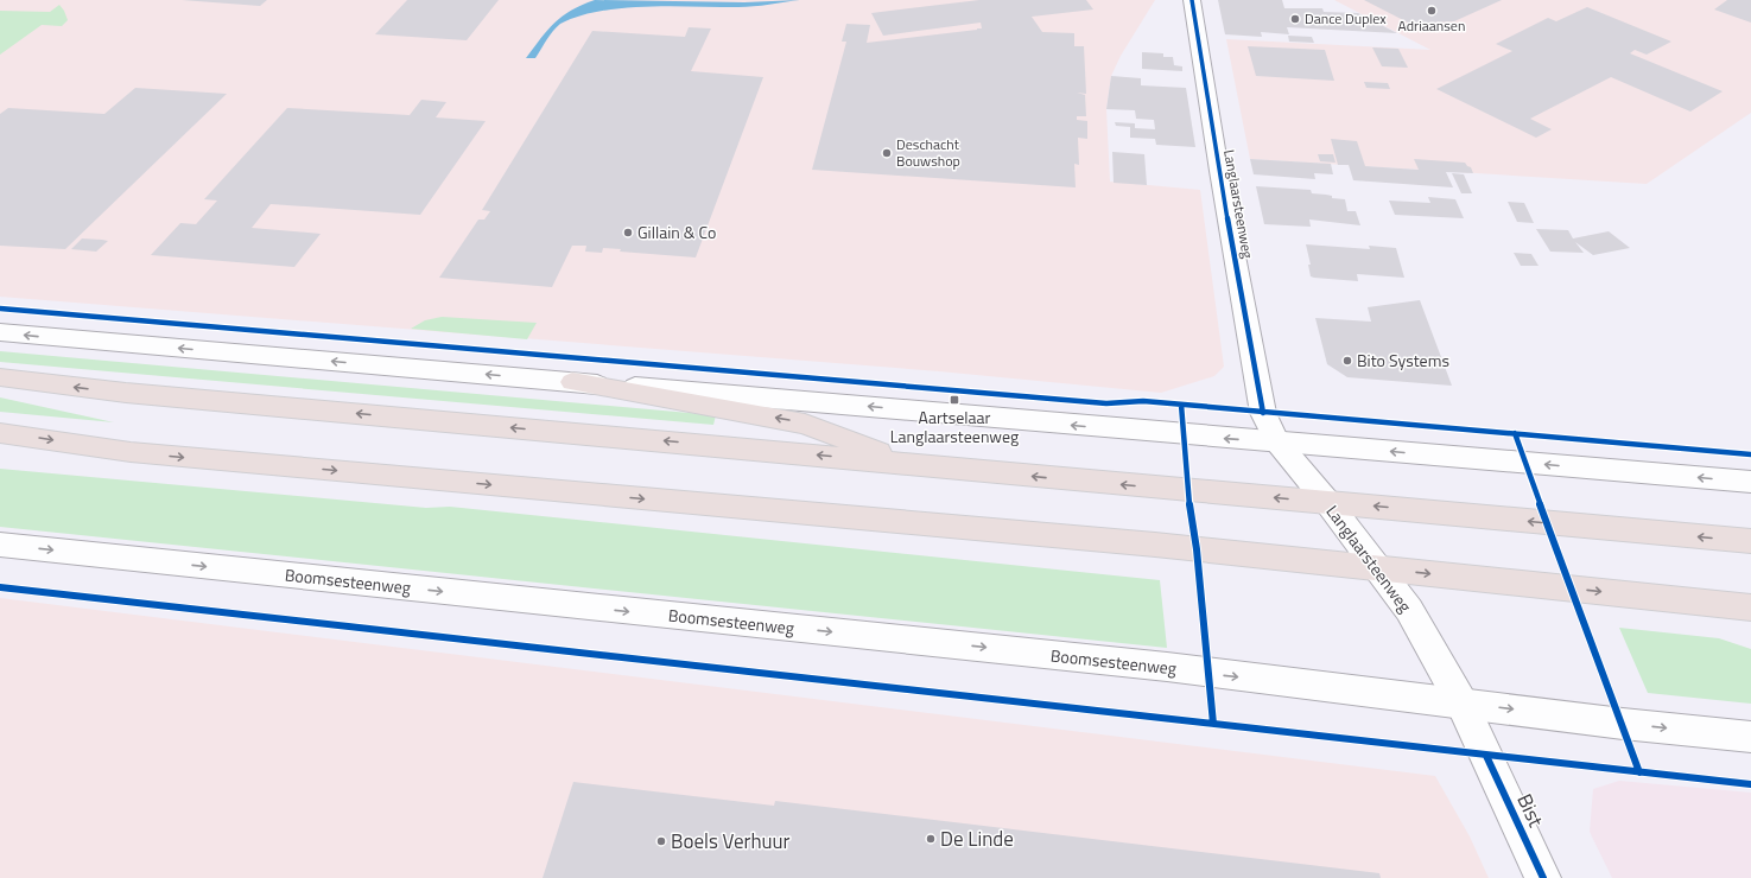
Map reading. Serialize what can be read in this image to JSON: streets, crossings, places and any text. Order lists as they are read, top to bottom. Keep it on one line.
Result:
{"streets":{"main road":["Langlaarsteenweg","Boomsesteenweg","Bist"]},"crossings":[["Langlaarsteenweg","Boomsesteenweg"],["Langlaarsteenweg","Bist"]],"places":{"other":["Adriaansen","Dance Duplex","Deschacht Bouwshop","Gillain & Co","Bito Systems","De Linde","Boels Verhuur"],"transit":["Aartselaar Langlaarsteenweg"]}}
